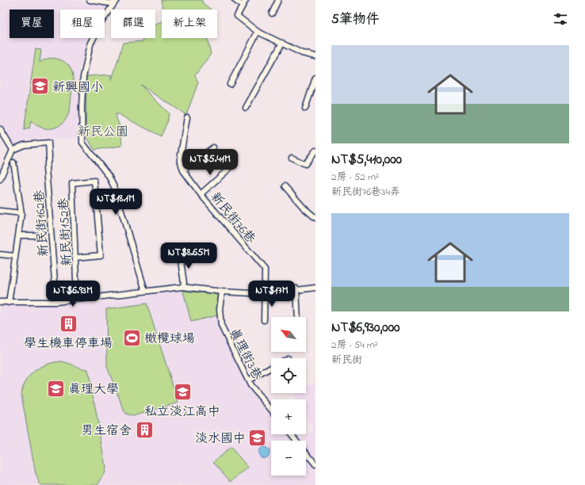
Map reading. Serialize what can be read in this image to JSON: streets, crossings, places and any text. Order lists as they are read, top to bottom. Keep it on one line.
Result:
{"streets":{"street":["新民街76巷","新民街162巷","新民街152巷","真理街3巷"]},"parks":["新民公園"],"places":{"school or university":["新興國小","真理大學","私立淡江高中","淡水國中"],"building":["學生機車停車場","男生宿舍"],"sports":["橄欖球場"]},"north":"top left","page":{"heading":"5筆物件","chip":["買屋","租屋","篩選","新上架"],"list":[{"name":"NT$5,410,000","note":"2房 · 52 m² · 新民街76巷34弄"},{"name":"NT$6,930,000","note":"2房 · 54 m² · 新民街"}],"price":["NT$5.41M","NT$18.1M","NT$8.65M","NT$6.93M","NT$17M"],"map_buttons":["+","−"]}}
